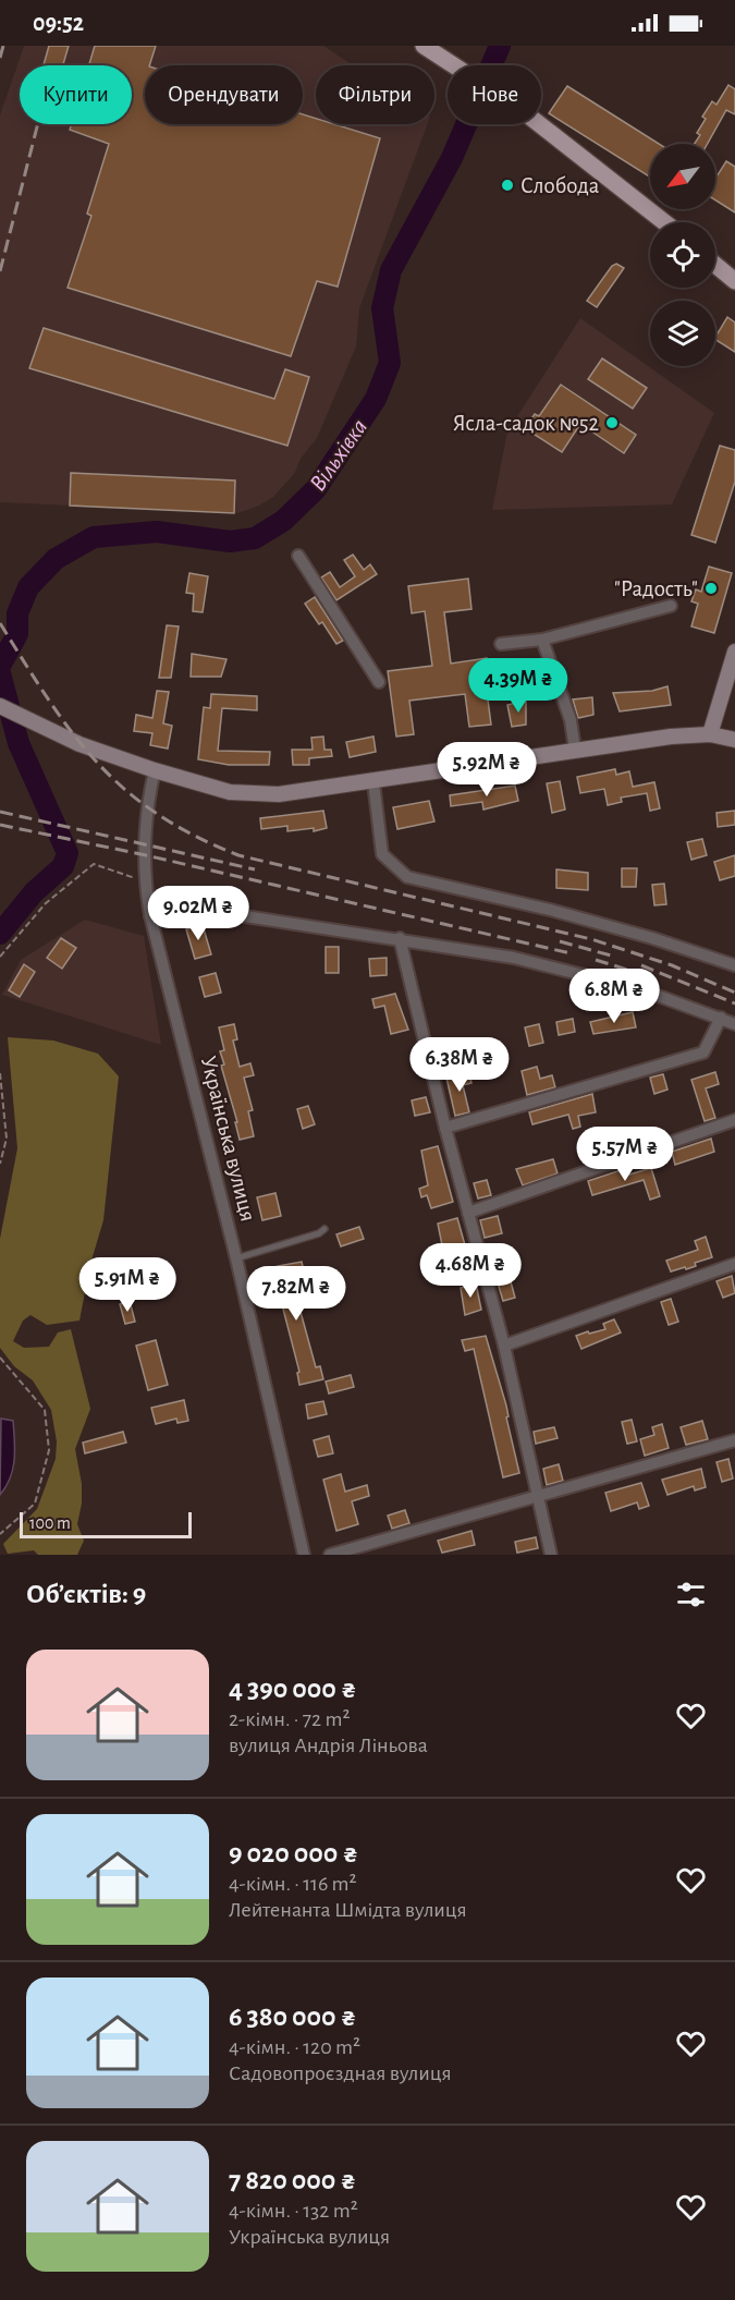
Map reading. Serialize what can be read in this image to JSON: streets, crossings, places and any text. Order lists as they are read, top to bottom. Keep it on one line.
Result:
{"streets":{"street":["Українська вулиця"]},"water":["Вільхівка"],"places":["Слобода","Ясла-садок №52","\"Радость\""],"scale_bar":"100 m","north":"bottom left","page":{"status":"09:52","chip":["Купити","Орендувати","Фільтри","Нове"],"price":["4.39M ₴","5.92M ₴","9.02M ₴","6.8M ₴","6.38M ₴","5.57M ₴","4.68M ₴","5.91M ₴","7.82M ₴"],"scale":"100 m","heading":"Об’єктів: 9","list":[{"name":"4 390 000 ₴","note":"2-кімн. · 72 m² · вулиця Андрія Ліньова"},{"name":"9 020 000 ₴","note":"4-кімн. · 116 m² · Лейтенанта Шмідта вулиця"},{"name":"6 380 000 ₴","note":"4-кімн. · 120 m² · Садовопроєздная вулиця"},{"name":"7 820 000 ₴","note":"4-кімн. · 132 m² · Українська вулиця"}]}}
